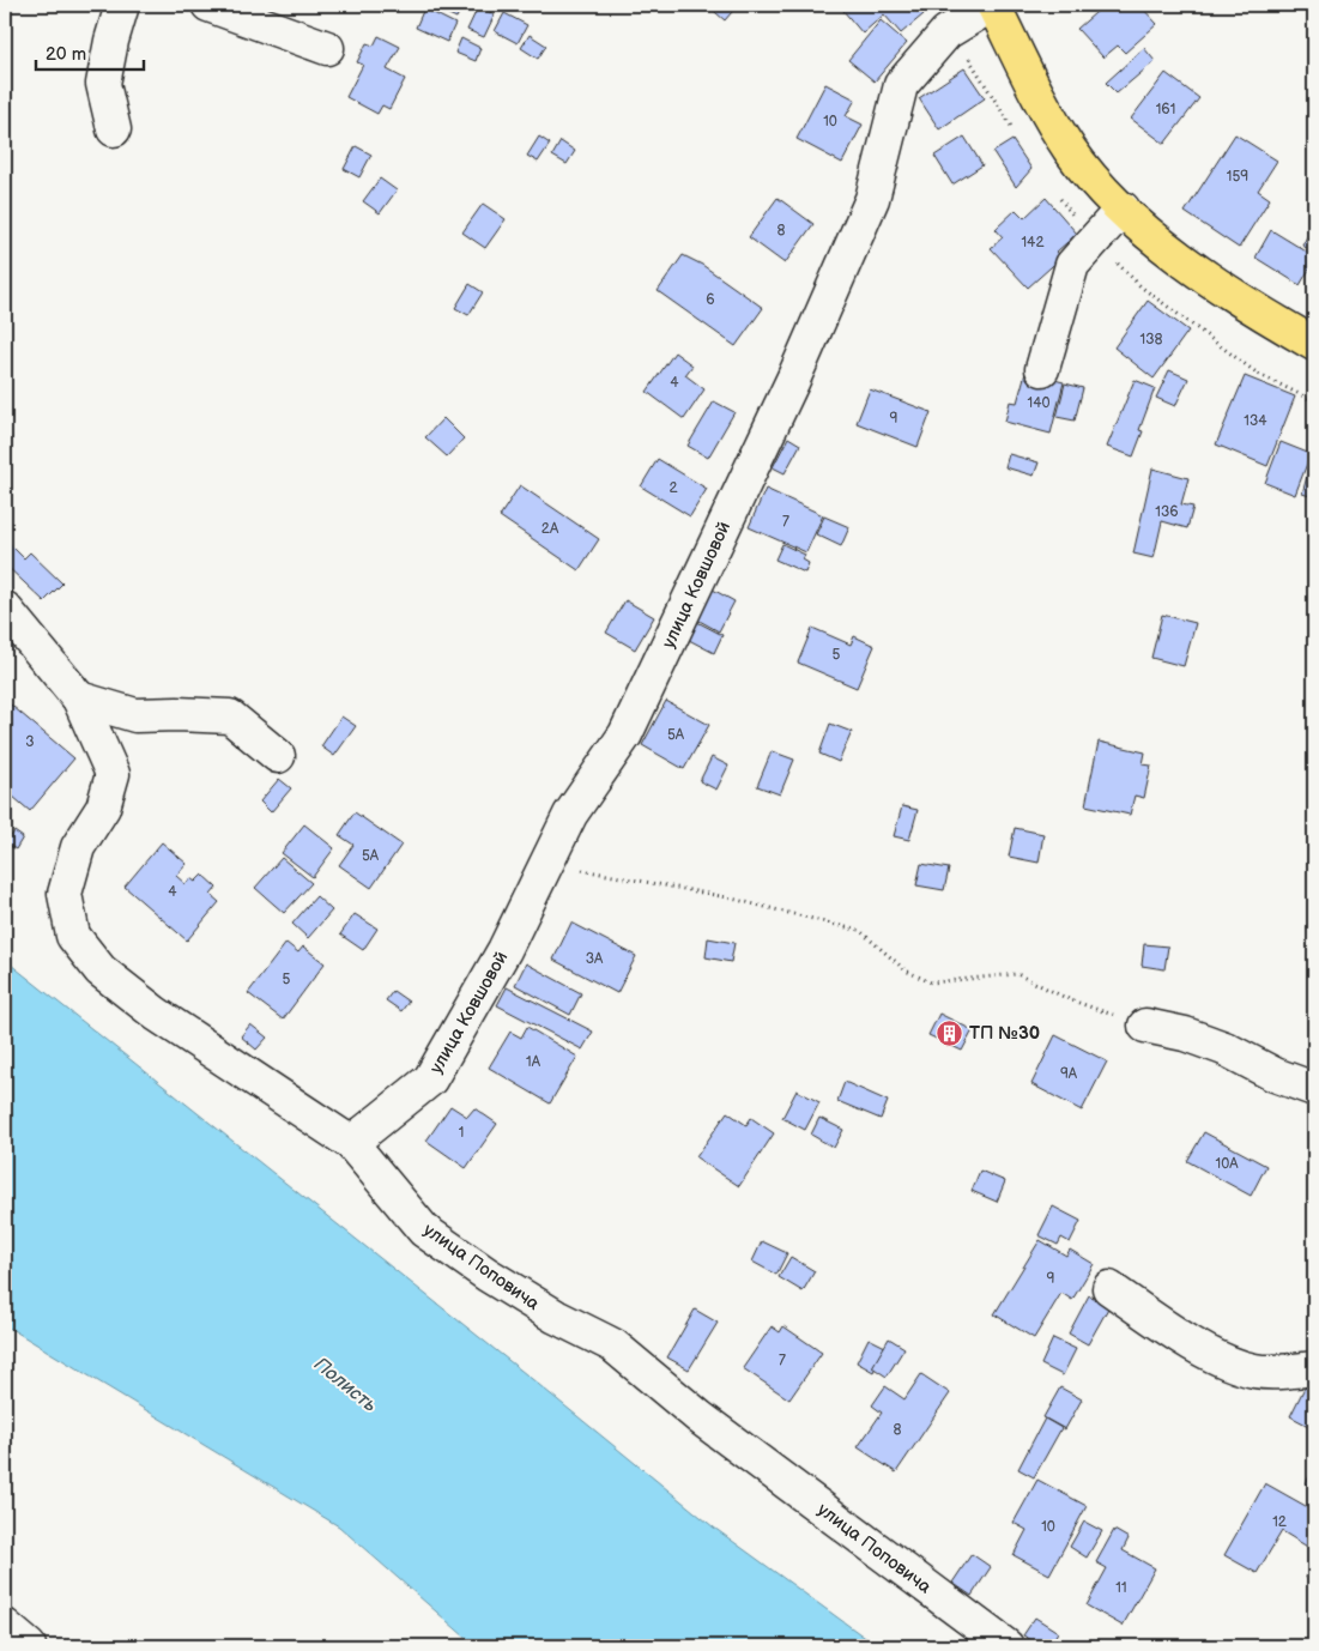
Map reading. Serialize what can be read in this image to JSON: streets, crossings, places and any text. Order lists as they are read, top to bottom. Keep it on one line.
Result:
{"streets":{"street":["улица Ковшовой","улица Поповича"]},"crossings":[["улица Ковшовой","улица Поповича"]],"water":["Полисть"],"places":{"building":["ТП №30"]},"house_numbers":["161","10","159","8","142","6","138","4","140","9","134","2","136","7","2А","5","5А","3","5А","4","3А","5","1А","9А","1","10А","9","7","8","12","10","11"],"scale_bar":"20 m"}
